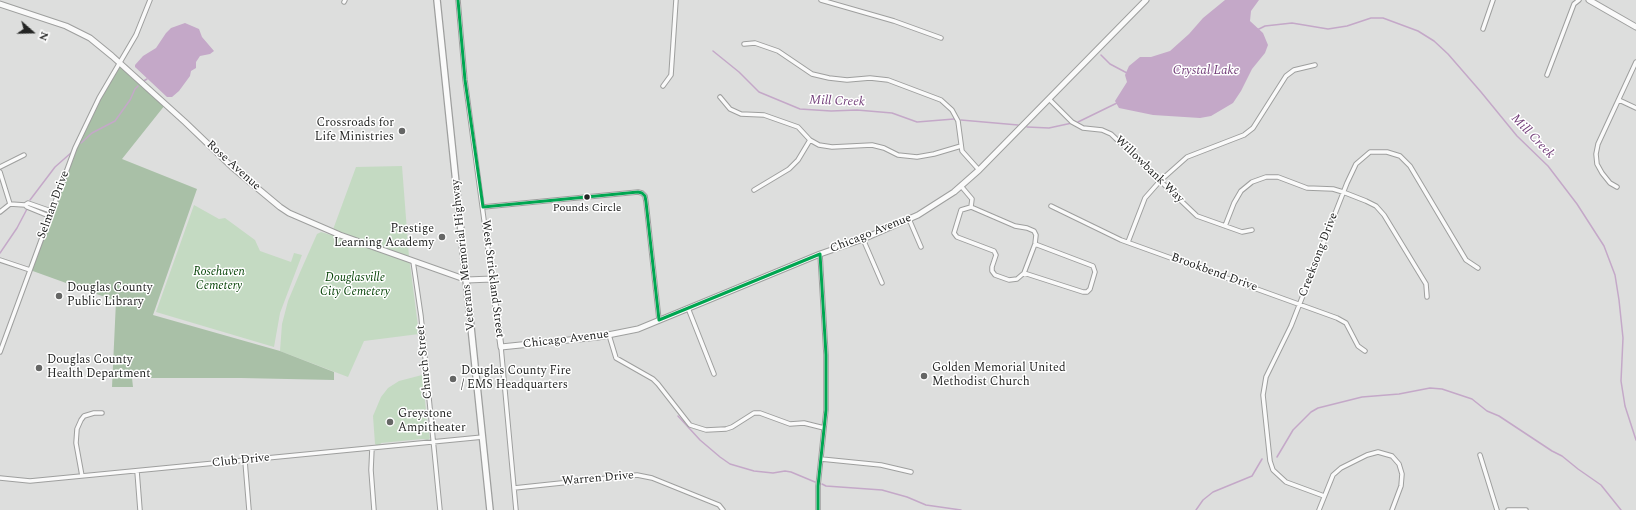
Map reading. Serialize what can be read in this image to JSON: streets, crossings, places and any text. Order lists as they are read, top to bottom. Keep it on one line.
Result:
{"streets":{"main road":["Veterans Memorial Highway"],"street":["Rose Avenue","Willowbank Way","Selman Drive","Chicago Avenue","Creeksong Drive","Brookbend Drive","West Strickland Street","Church Street","Club Drive","Warren Drive"]},"crossings":[["Rose Avenue","Selman Drive"],["Rose Avenue","Veterans Memorial Highway"],["Rose Avenue","West Strickland Street"],["Rose Avenue","Church Street"],["Willowbank Way","Chicago Avenue"],["Chicago Avenue","West Strickland Street"],["Veterans Memorial Highway","Club Drive"],["Creeksong Drive","Brookbend Drive"],["West Strickland Street","Warren Drive"],["Church Street","Club Drive"]],"water":["Crystal Lake","Mill Creek"],"parks":["Rosehaven Cemetery","Douglasville City Cemetery"],"places":["Crossroads for Life Ministries","Pounds Circle","Prestige Learning Academy","Douglas County Public Library","Douglas County Health Department","Golden Memorial United Methodist Church","Douglas County Fire / EMS Headquarters","Greystone Ampitheater"],"north":"right"}
